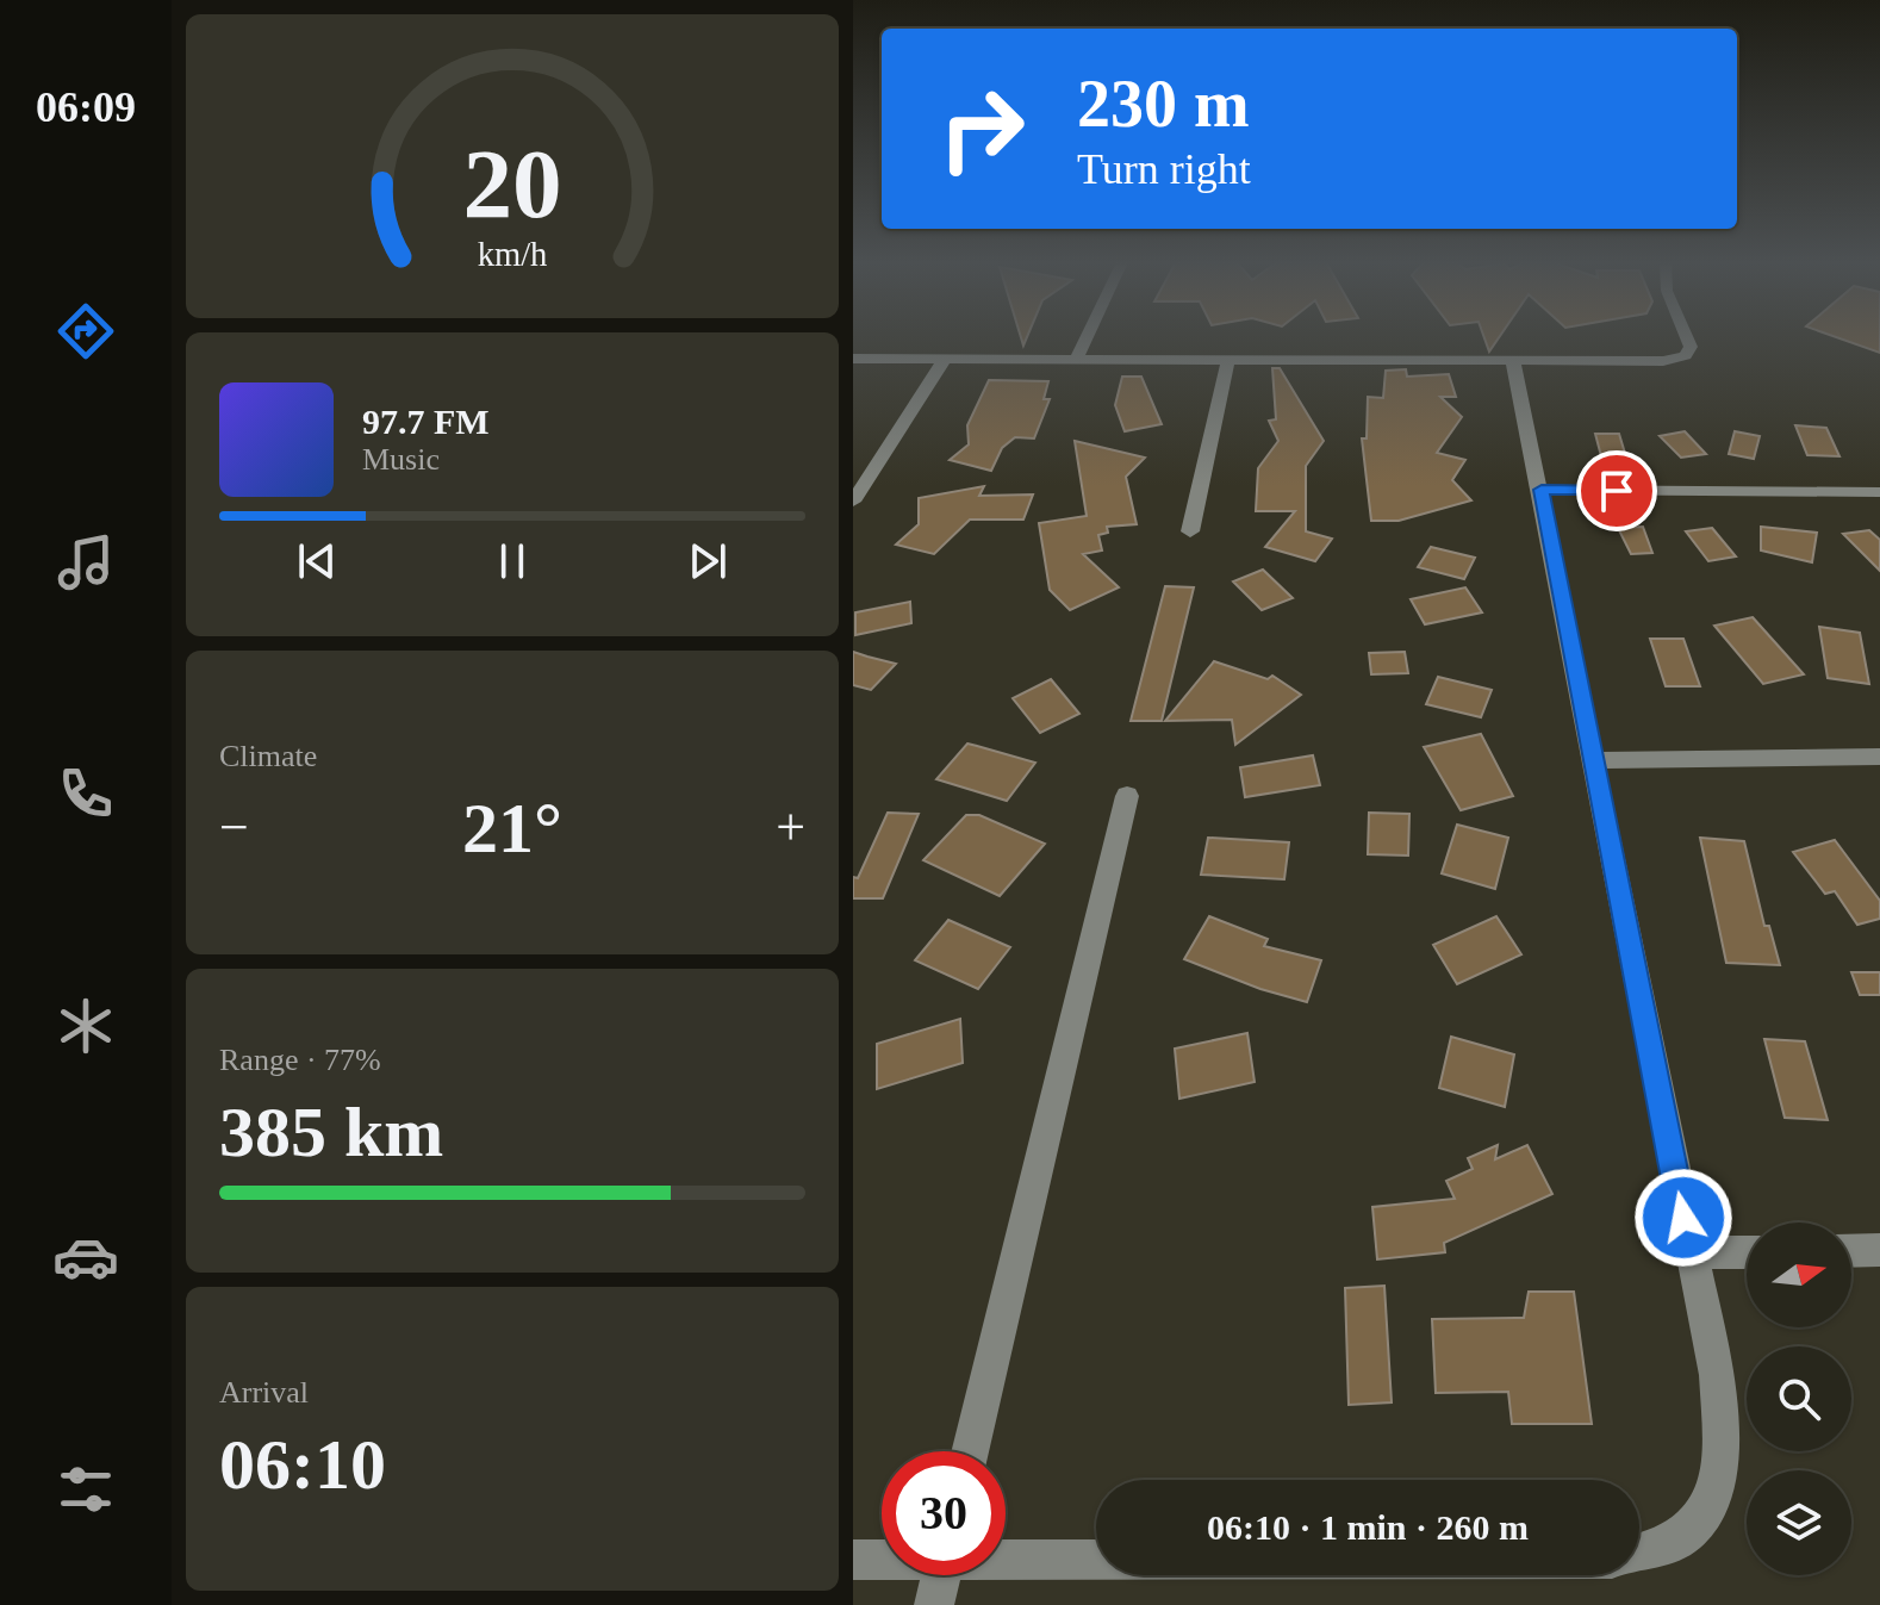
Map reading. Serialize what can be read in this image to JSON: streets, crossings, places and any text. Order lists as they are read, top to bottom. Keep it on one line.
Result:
{"north":"right","page":{"tabs":"06:09","turn":["230 m","Turn right"],"song":["97.7 FM","Music"],"tile":["Climate",["Range · 77%","385 km"],["Arrival","06:10"]],"heat":["−","21°","+"],"limit":"30","trip":"06:10 · 1 min · 260 m","gauge":["20","km/h"]}}
